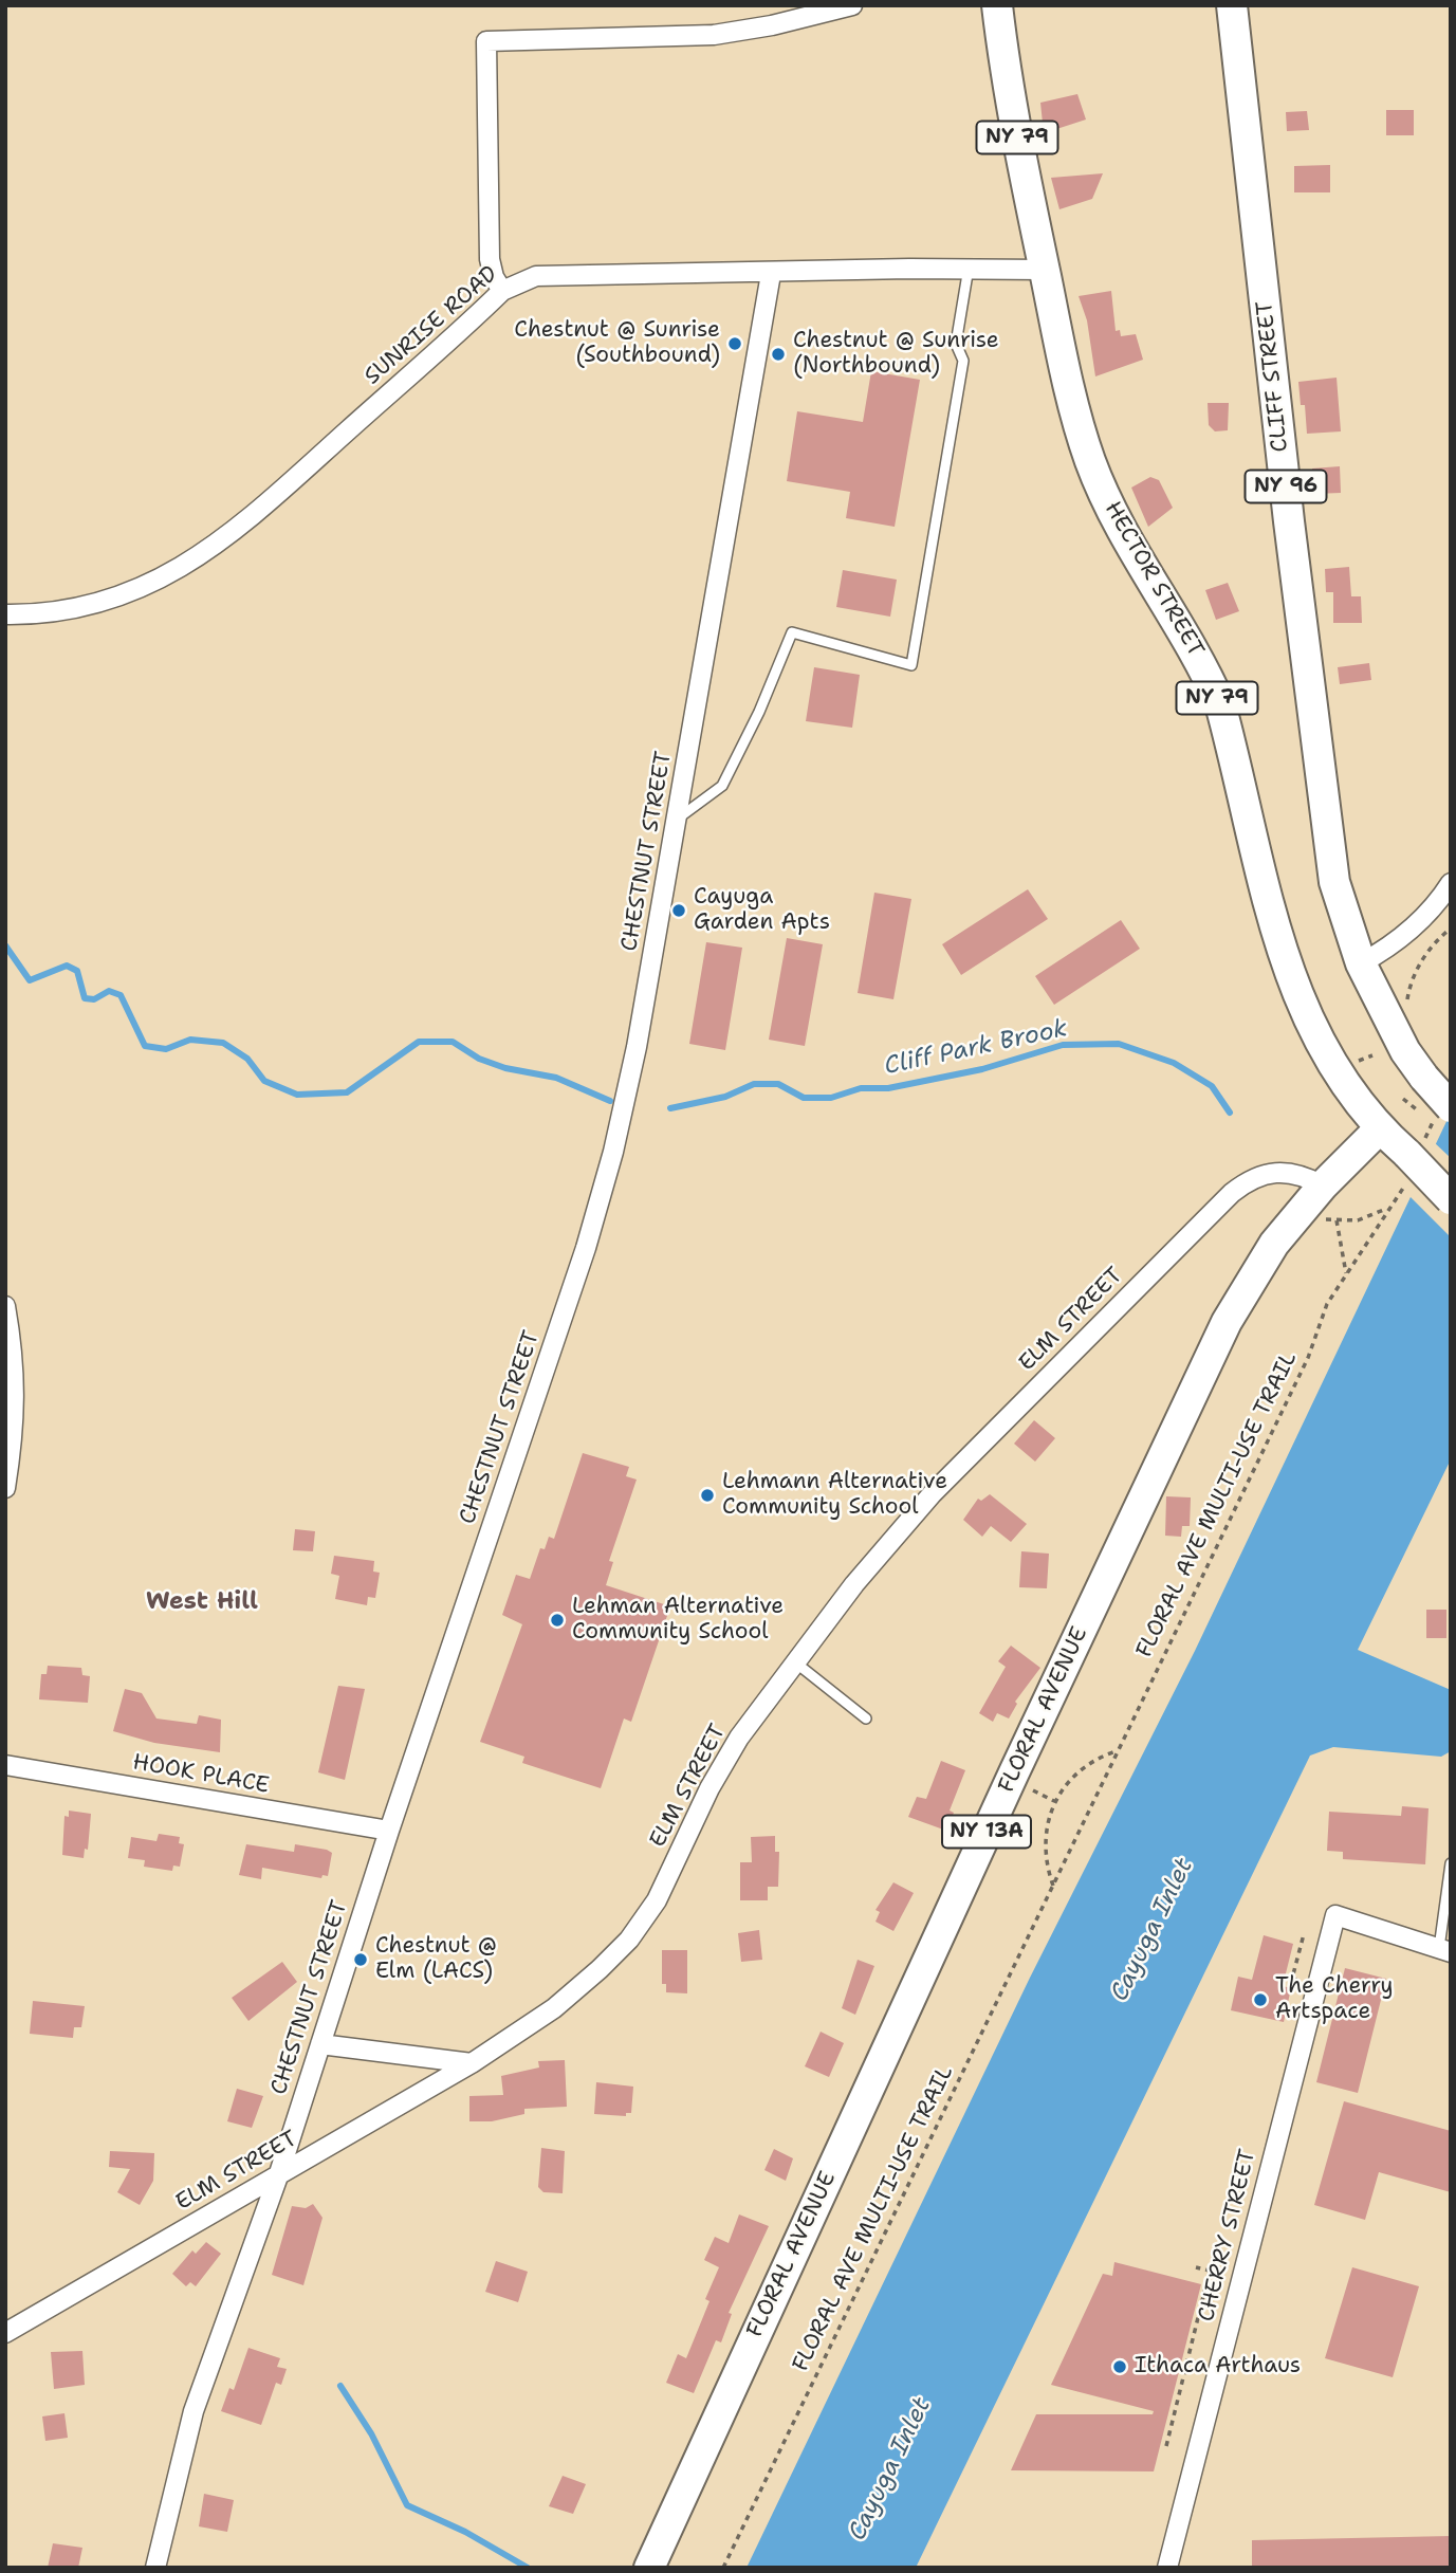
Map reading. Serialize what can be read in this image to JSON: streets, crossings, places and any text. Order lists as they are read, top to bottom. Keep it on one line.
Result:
{"streets":{"main road":["NY 79","CLIFF STREET","NY 96","HECTOR STREET","FLORAL AVENUE","NY 13A"],"street":["SUNRISE ROAD","CHESTNUT STREET","ELM STREET","HOOK PLACE","CHERRY STREET"],"path":["FLORAL AVE MULTI-USE TRAIL"]},"crossings":[["NY 79","HECTOR STREET"],["NY 79","FLORAL AVENUE"],["SUNRISE ROAD","HECTOR STREET"],["SUNRISE ROAD","CHESTNUT STREET"],["CLIFF STREET","NY 96"],["HECTOR STREET","FLORAL AVENUE"],["CHESTNUT STREET","ELM STREET"],["CHESTNUT STREET","HOOK PLACE"],["ELM STREET","FLORAL AVENUE"]],"districts":["West Hill"],"water":["Cliff Park Brook","Cayuga Inlet"],"places":["Chestnut @ Sunrise (Southbound)","Chestnut @ Sunrise (Northbound)","Cayuga Garden Apts","Lehmann Alternative Community School","Lehman Alternative Community School","Chestnut @ Elm (LACS)","The Cherry Artspace","Ithaca Arthaus"]}
